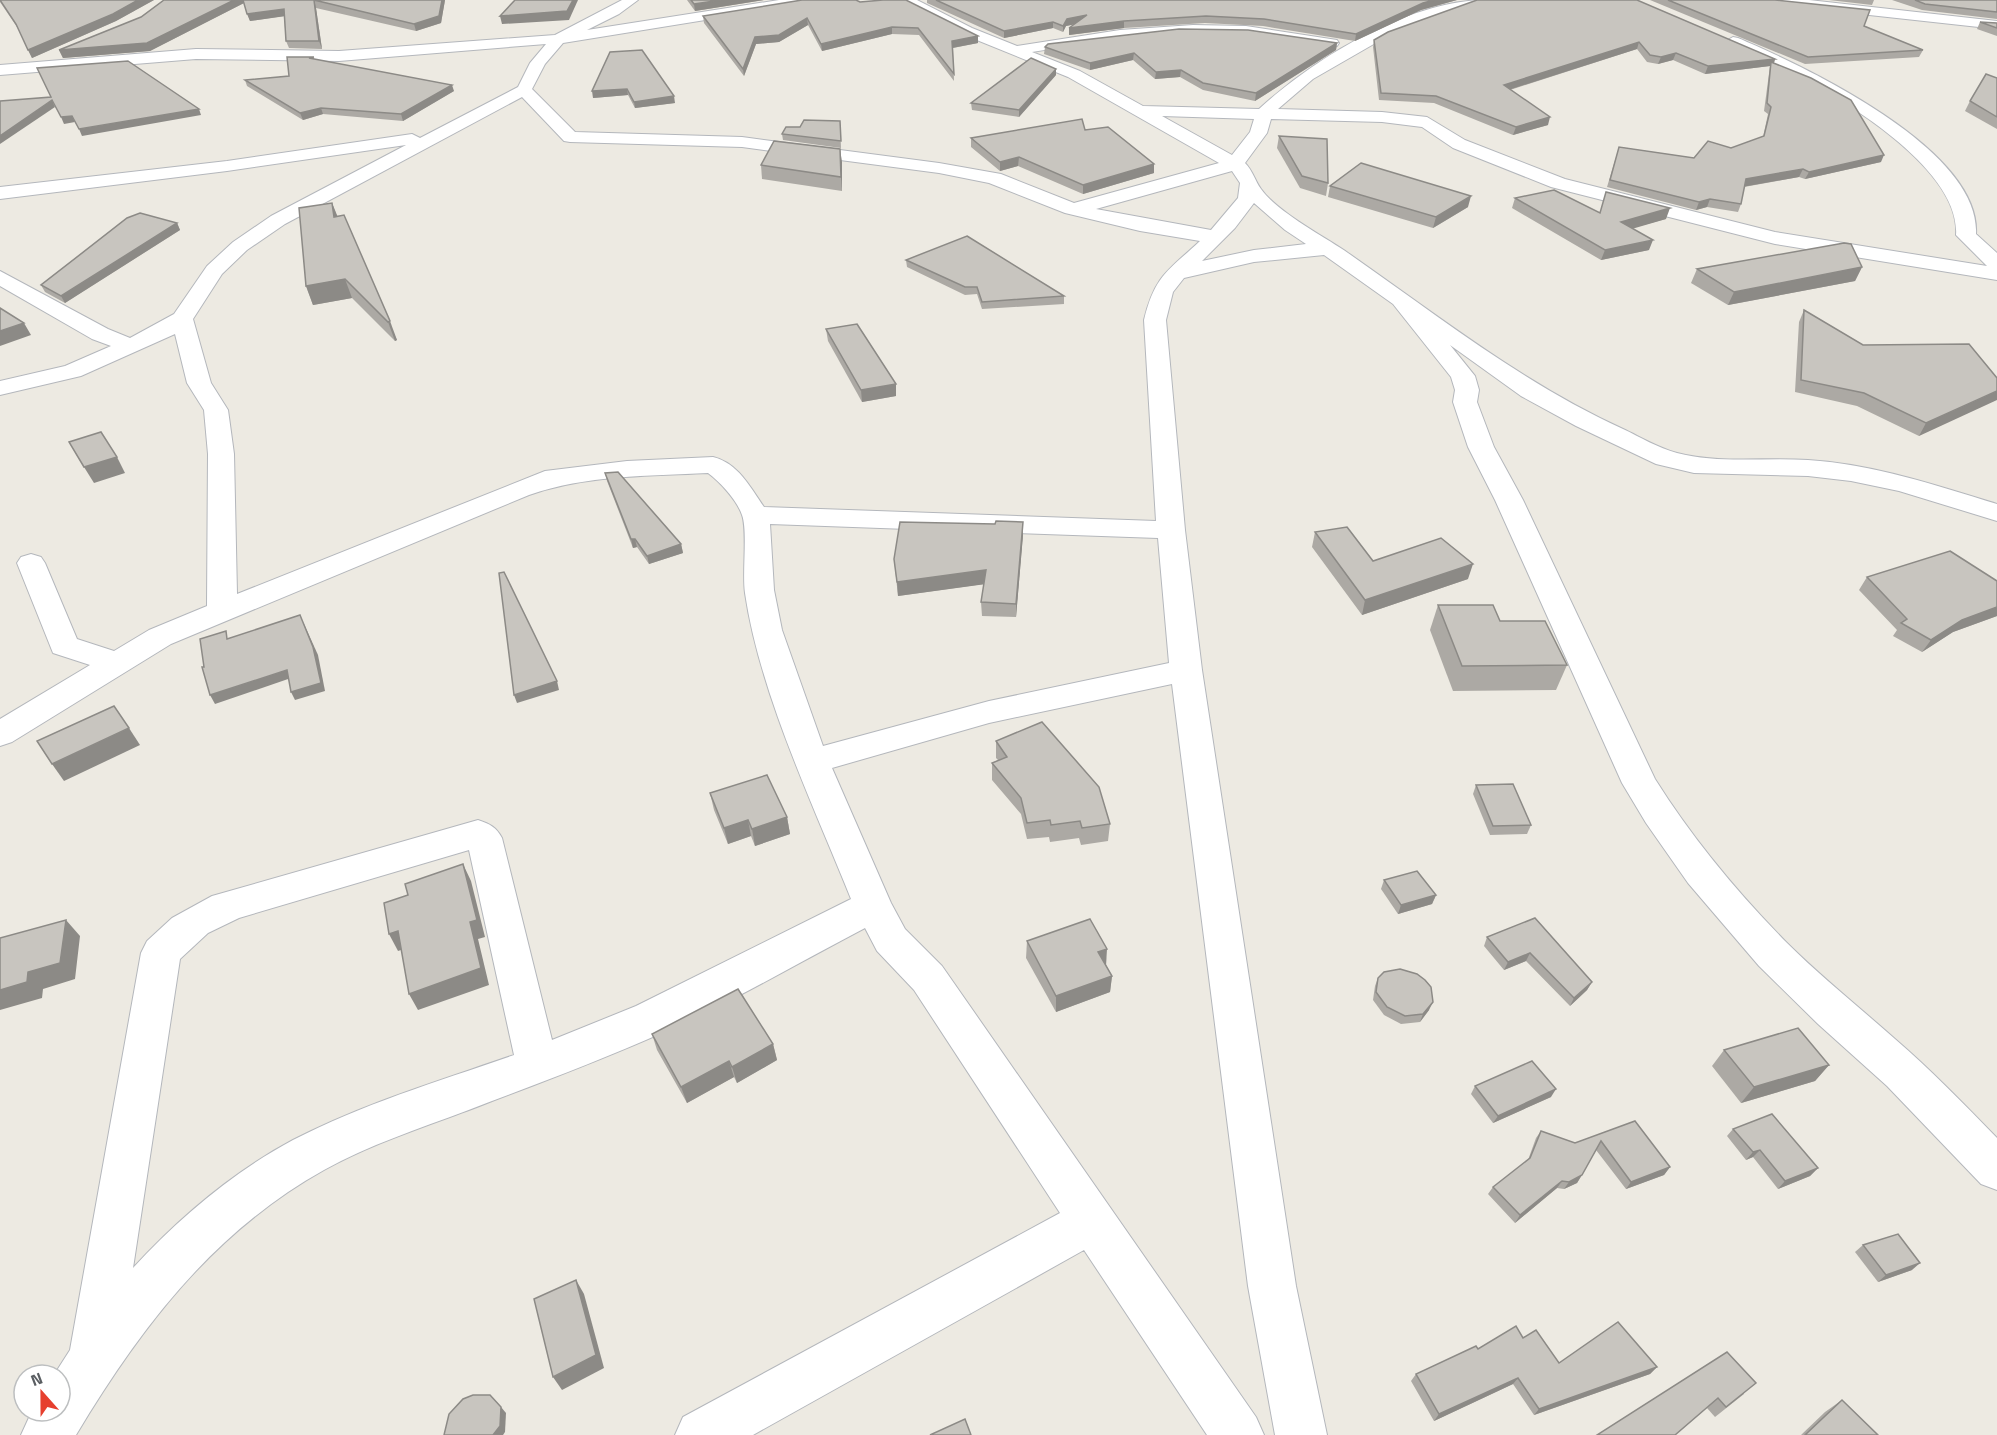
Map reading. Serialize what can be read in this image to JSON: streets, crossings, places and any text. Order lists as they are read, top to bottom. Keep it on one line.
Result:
{"north":"top"}
